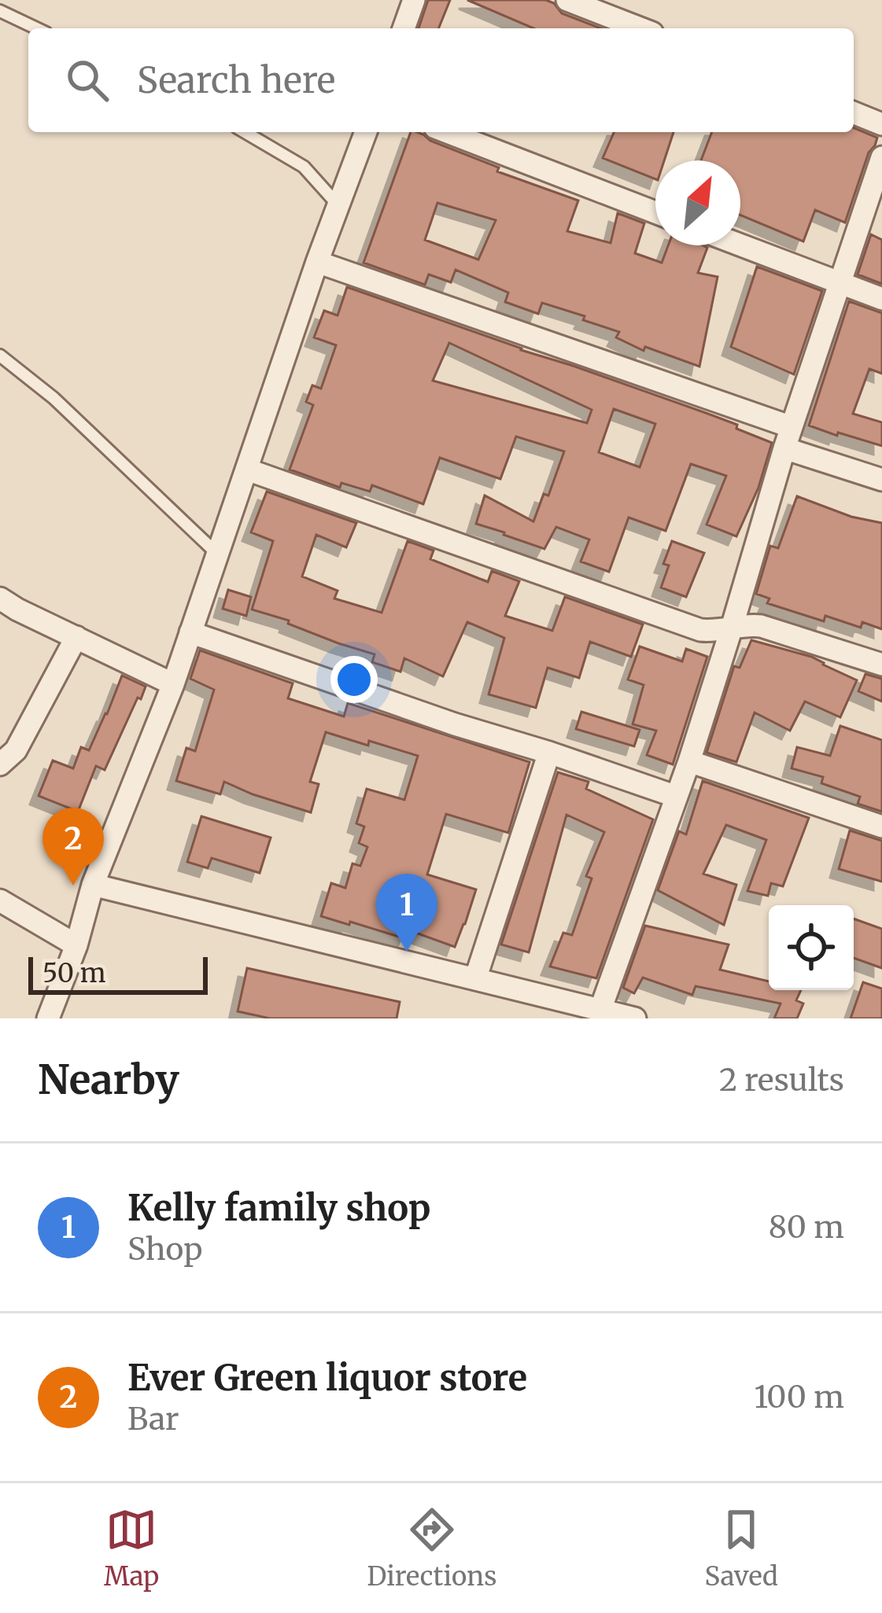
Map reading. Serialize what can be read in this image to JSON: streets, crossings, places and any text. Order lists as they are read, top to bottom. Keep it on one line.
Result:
{"scale_bar":"50 m","north":"top right","page":{"search":"Search here","pins":["2","1"],"scale":"50 m","heading":["Nearby","2 results"],"list":[{"mark":"1","name":"Kelly family shop","note":"Shop","value":"80 m"},{"mark":"2","name":"Ever Green liquor store","note":"Bar","value":"100 m"}],"nav":["Map","Directions","Saved"]}}
